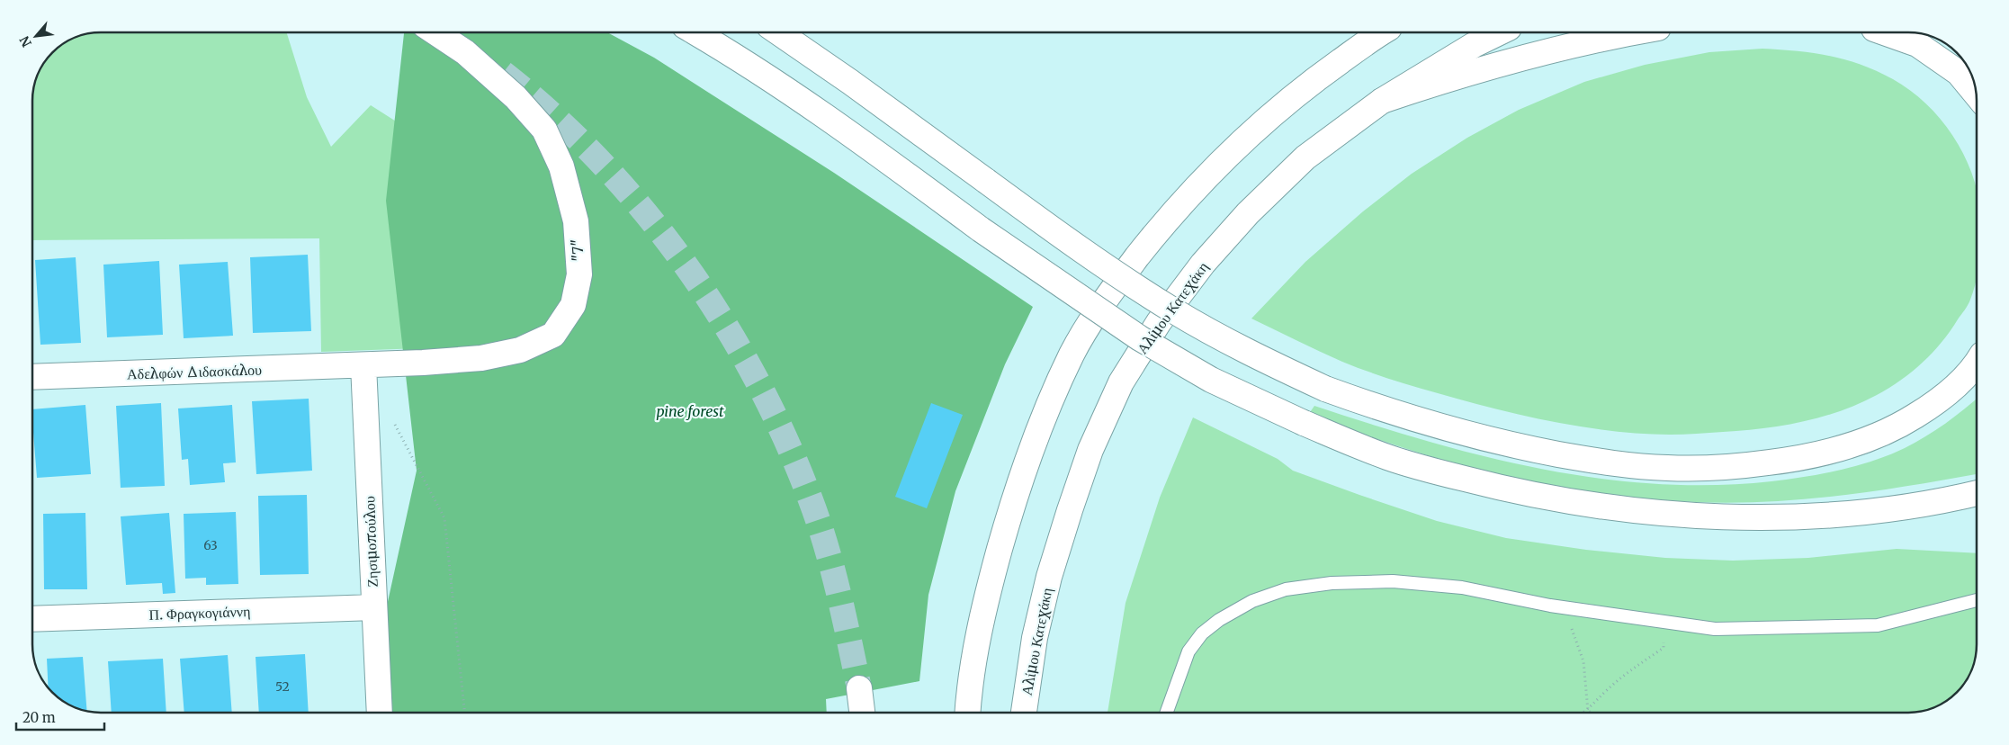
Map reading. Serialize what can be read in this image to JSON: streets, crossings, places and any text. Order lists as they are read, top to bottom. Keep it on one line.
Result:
{"streets":{"main road":["\"7\"","Αλίμου Κατεχάκη","Αδελφών Διδασκάλου","Ζησιμοπούλου","Π. Φραγκογιάννη"]},"crossings":[["\"7\"","Αδελφών Διδασκάλου"],["\"7\"","Ζησιμοπούλου"],["Αδελφών Διδασκάλου","Ζησιμοπούλου"],["Ζησιμοπούλου","Π. Φραγκογιάννη"]],"parks":["pine forest"],"house_numbers":["63","52"],"scale_bar":"20 m","north":"bottom left"}
